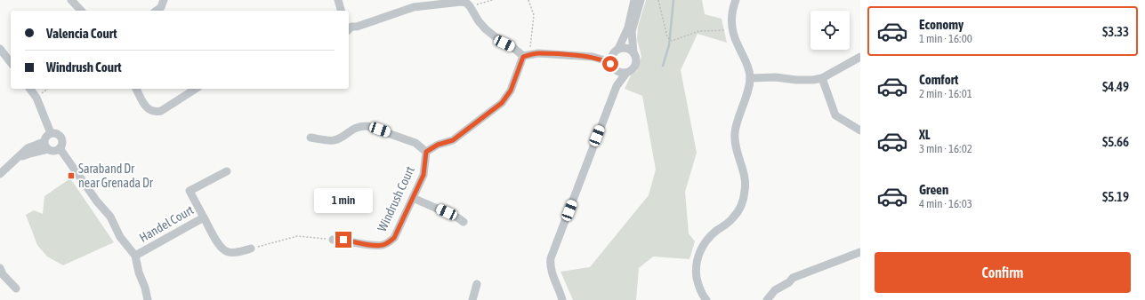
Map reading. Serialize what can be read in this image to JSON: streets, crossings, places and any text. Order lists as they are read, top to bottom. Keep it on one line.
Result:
{"streets":{"street":["Windrush Court","Handel Court"]},"places":{"transit":["Saraband Dr near Grenada Dr"]},"page":{"list":[{"name":"Economy","note":"1 min · 16:00","value":"$3.33"},{"name":"Comfort","note":"2 min · 16:01","value":"$4.49"},{"name":"XL","note":"3 min · 16:02","value":"$5.66"},{"name":"Green","note":"4 min · 16:03","value":"$5.19"}],"banner":["Valencia Court","Windrush Court"],"bubble":"1 min","buttons":"Confirm"}}
